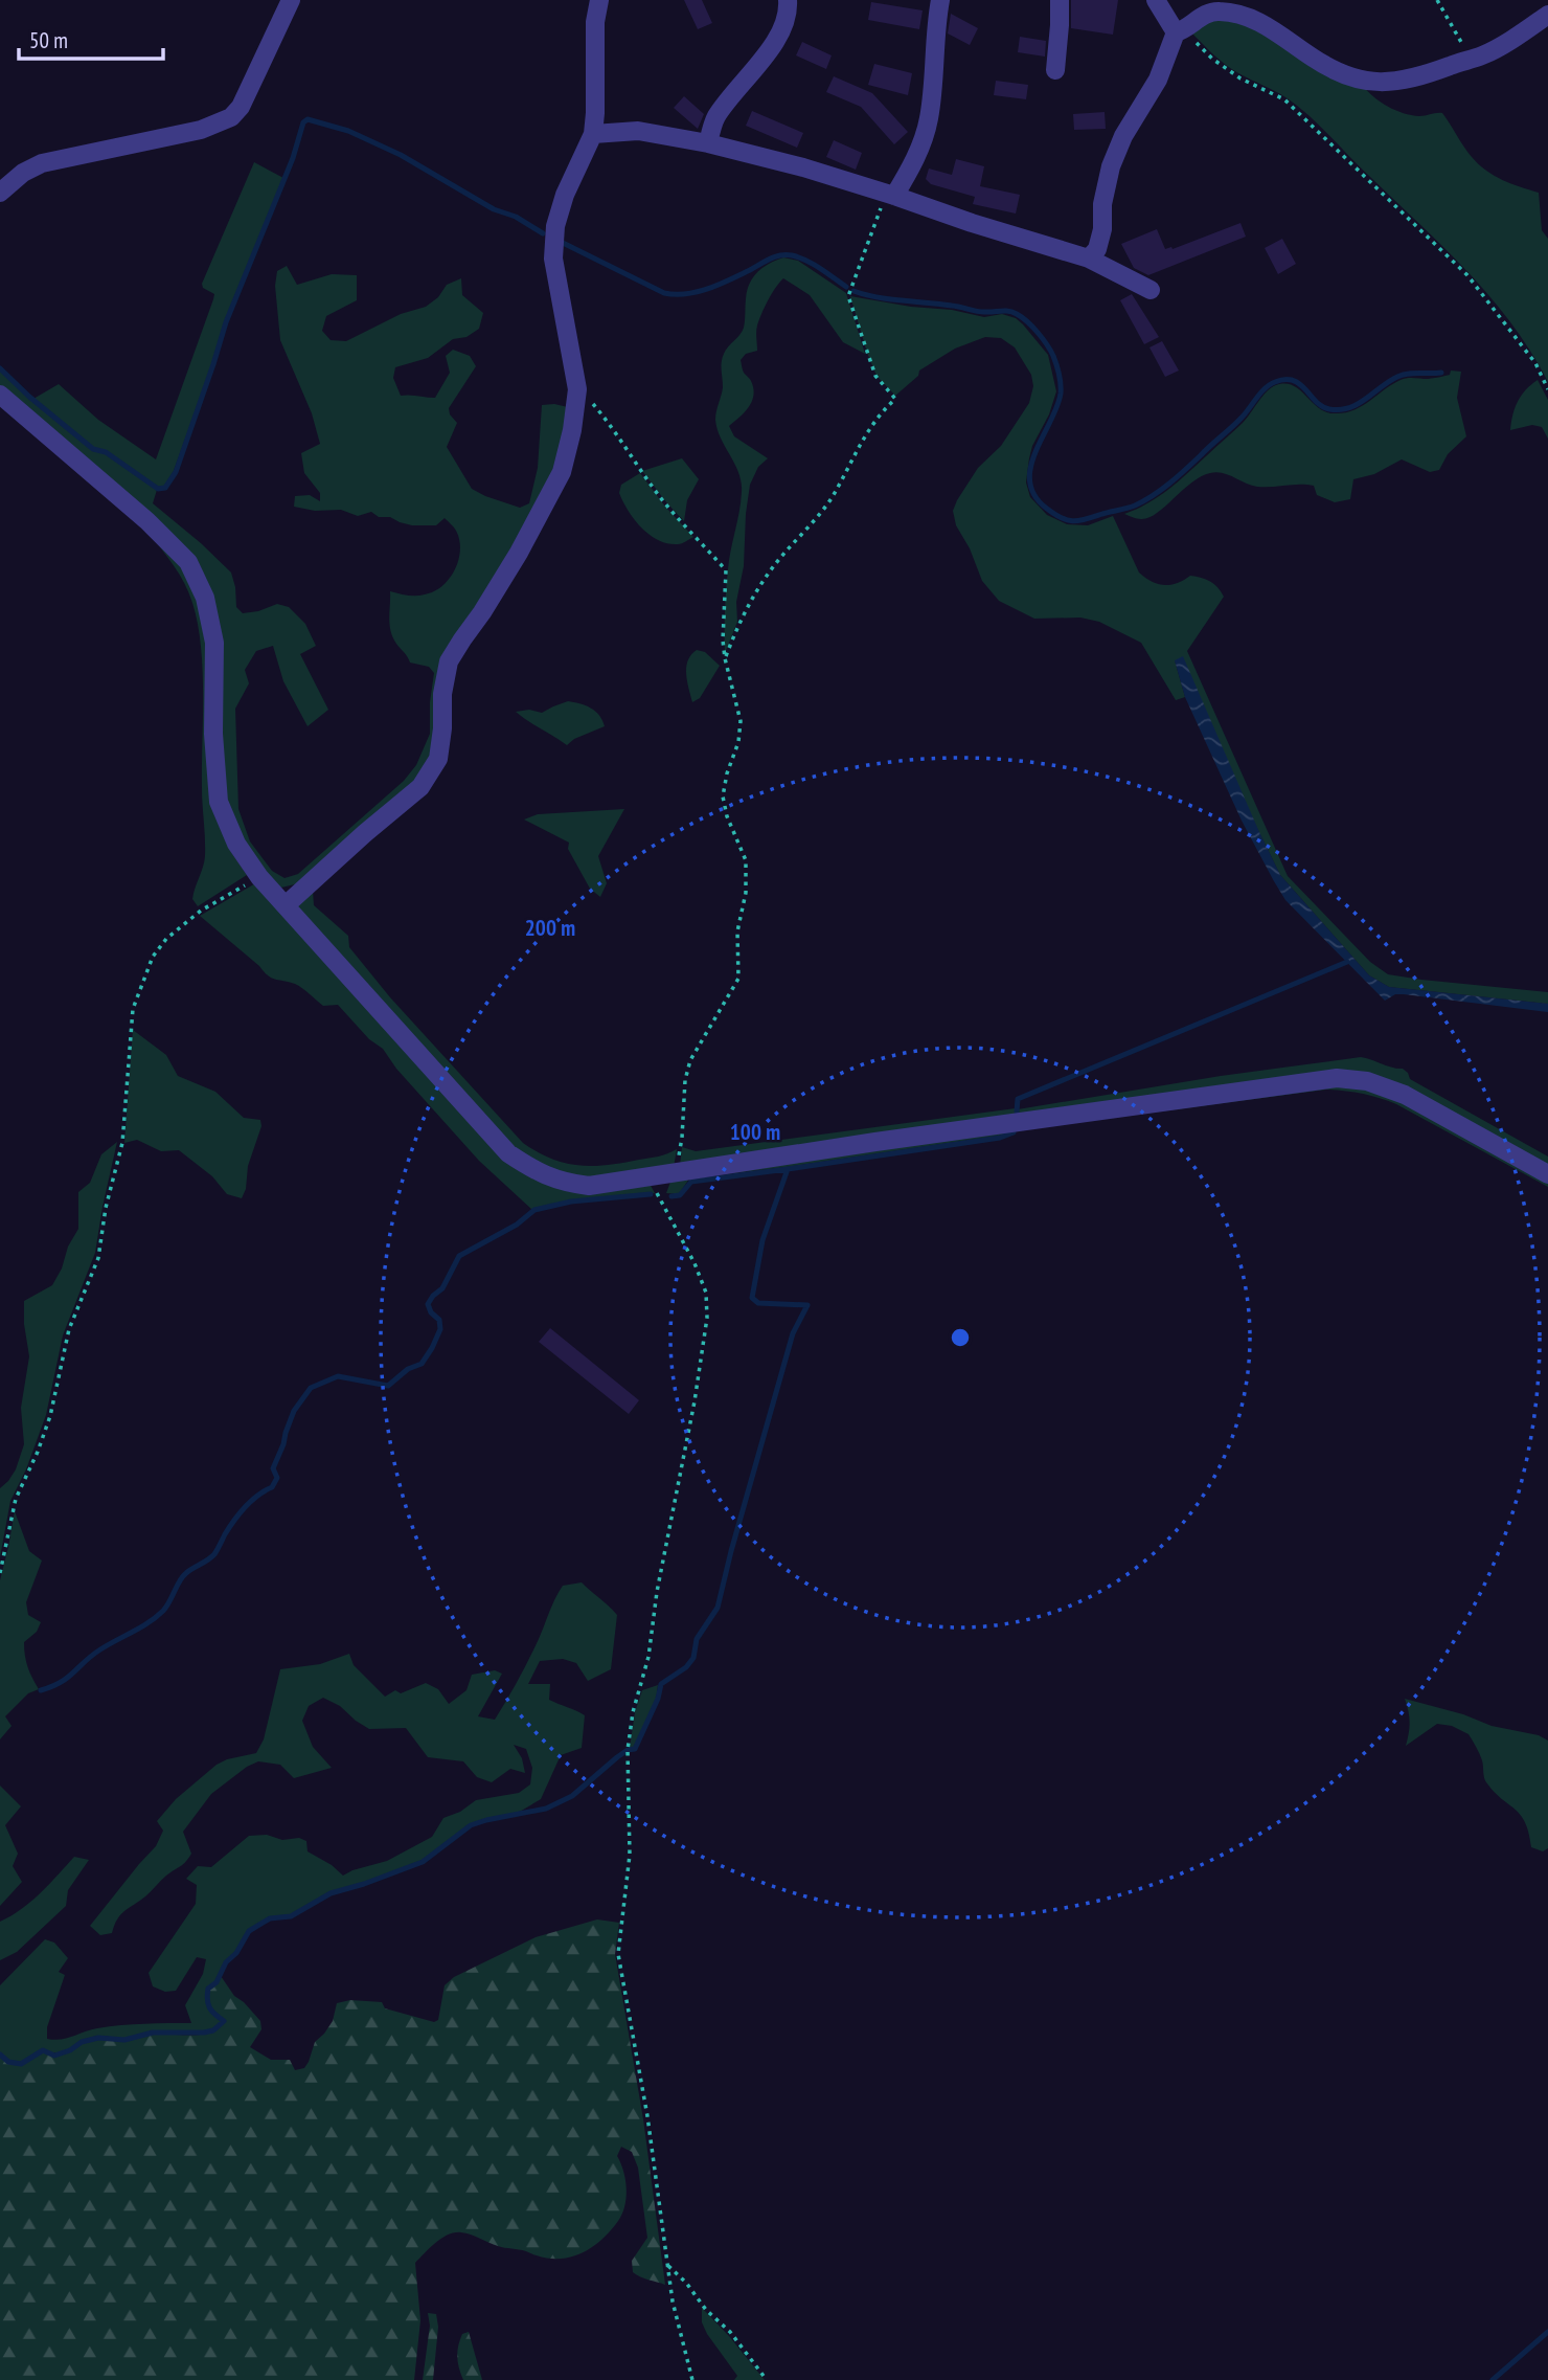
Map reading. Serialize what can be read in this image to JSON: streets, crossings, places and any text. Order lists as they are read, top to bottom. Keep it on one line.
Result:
{"scale_bar":"50 m","rings":["200 m","100 m"]}
